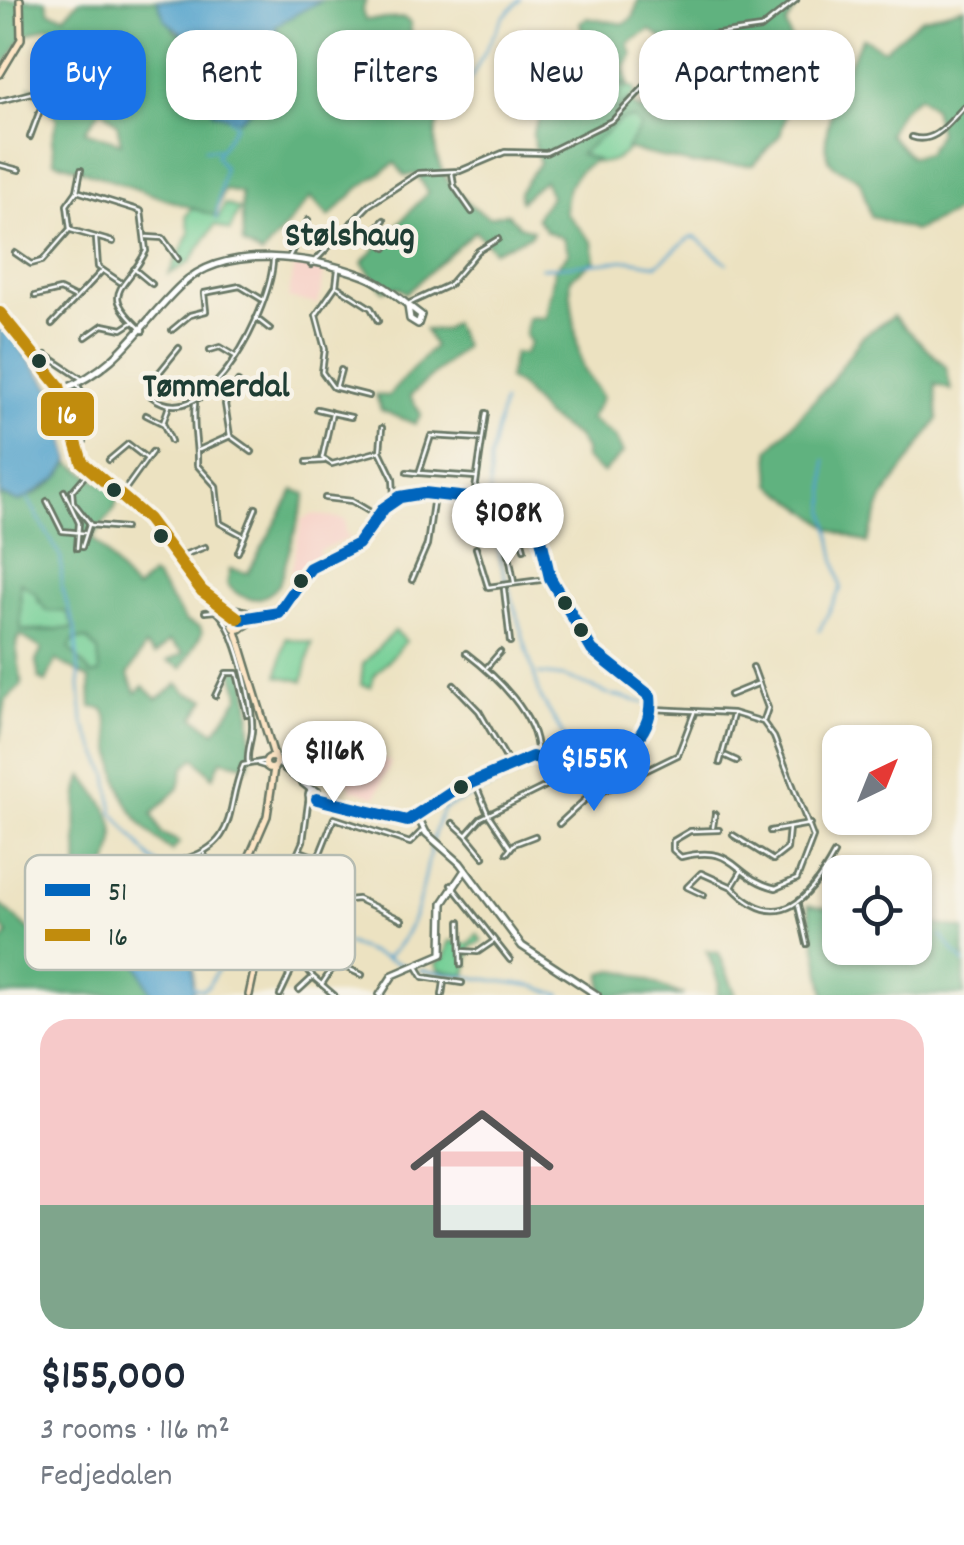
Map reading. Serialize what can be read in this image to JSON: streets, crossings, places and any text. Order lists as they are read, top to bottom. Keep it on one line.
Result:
{"districts":["Stølshaug","Tømmerdal"],"lines":["transit line 16","transit line 51"],"legend":["51","16"],"north":"top right","page":{"chip":["Buy","Rent","Filters","New","Apartment"],"price":["$108K","$116K","$155K"],"list":[{"name":"$155,000","note":"3 rooms · 116 m² · Fedjedalen"}]}}
